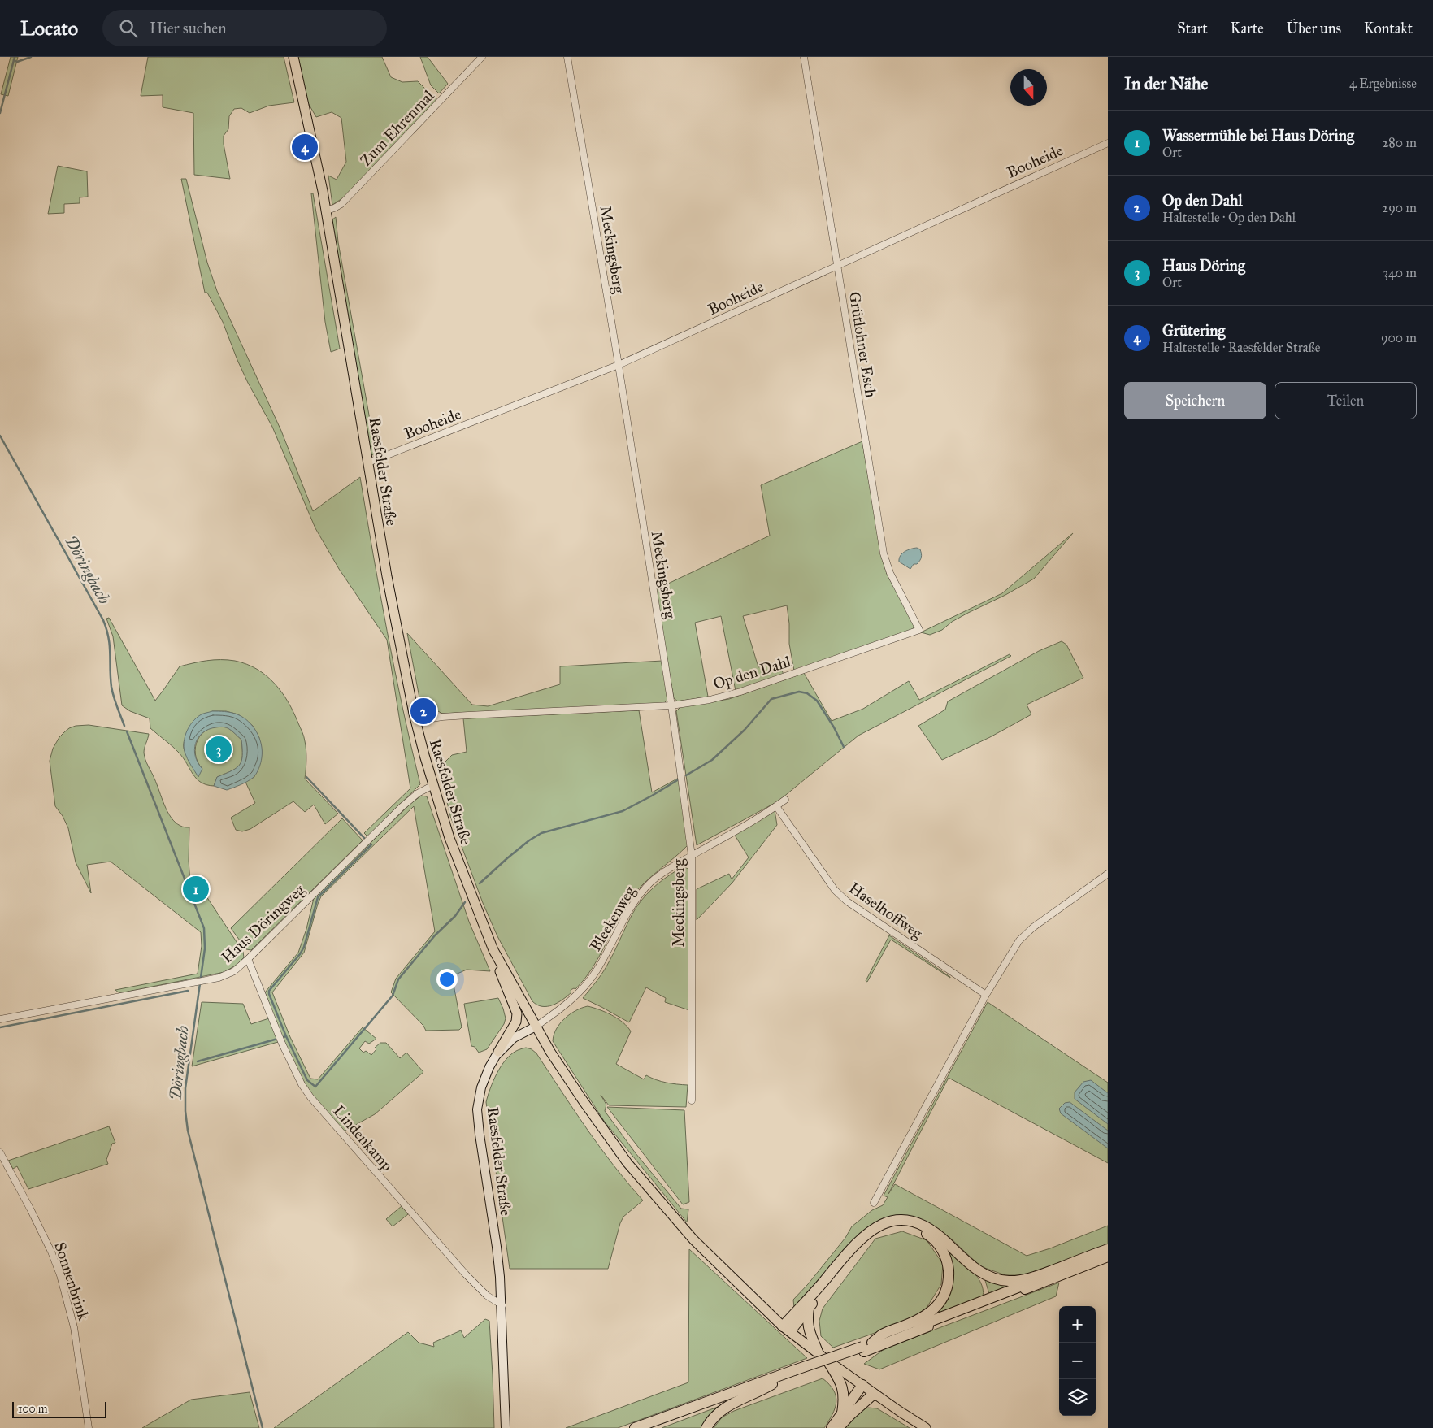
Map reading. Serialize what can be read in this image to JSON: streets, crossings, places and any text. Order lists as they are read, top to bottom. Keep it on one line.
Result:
{"streets":{"main road":["Raesfelder Straße"],"street":["Zum Ehrenmal","Booheide","Meckingsberg","Grütlohner Esch","Op den Dahl","Haselhoffweg","Bleekenweg","Haus Döringweg","Lindenkamp","Sonnenbrink"]},"crossings":[["Zum Ehrenmal","Raesfelder Straße"],["Booheide","Meckingsberg"],["Booheide","Grütlohner Esch"],["Booheide","Raesfelder Straße"],["Meckingsberg","Op den Dahl"],["Meckingsberg","Bleekenweg"],["Grütlohner Esch","Op den Dahl"],["Raesfelder Straße","Op den Dahl"],["Raesfelder Straße","Bleekenweg"],["Raesfelder Straße","Haus Döringweg"],["Raesfelder Straße","Lindenkamp"],["Haselhoffweg","Bleekenweg"],["Haus Döringweg","Lindenkamp"]],"water":["Döringbach"],"scale_bar":"100 m","north":"bottom","page":{"header":"Locato","search":"Hier suchen","nav":["Start","Karte","Über uns","Kontakt"],"heading":["In der Nähe","4 Ergebnisse"],"list":[{"mark":"1","name":"Wassermühle bei Haus Döring","note":"Ort","value":"280 m"},{"mark":"2","name":"Op den Dahl","note":"Haltestelle · Op den Dahl","value":"290 m"},{"mark":"3","name":"Haus Döring","note":"Ort","value":"340 m"},{"mark":"4","name":"Grütering","note":"Haltestelle · Raesfelder Straße","value":"900 m"}],"pins":["4","2","3","1"],"buttons":["Speichern","Teilen"],"map_buttons":["+","−"],"scale":"100 m"}}
